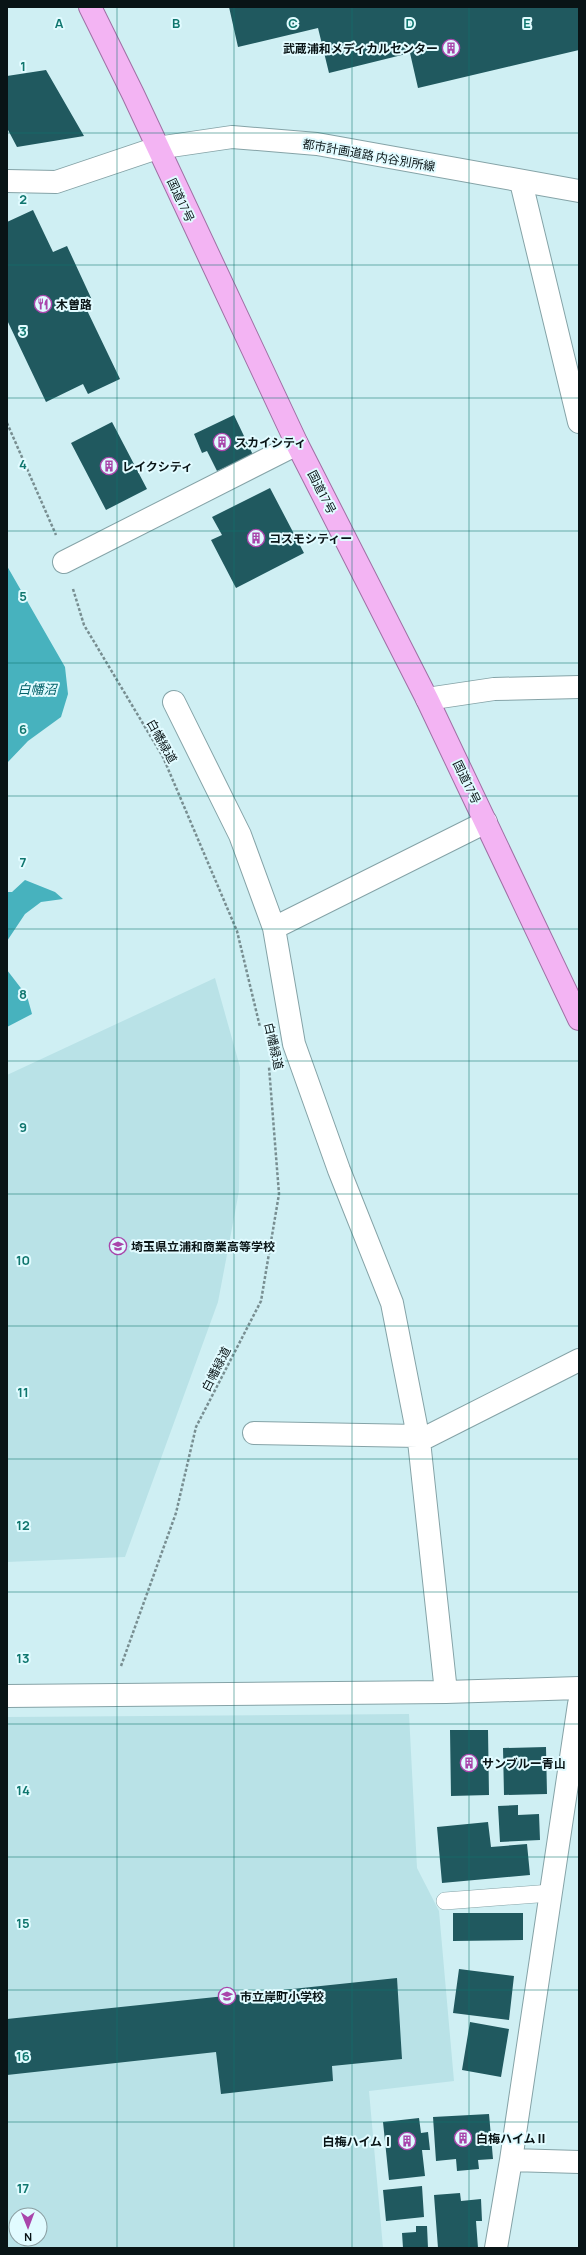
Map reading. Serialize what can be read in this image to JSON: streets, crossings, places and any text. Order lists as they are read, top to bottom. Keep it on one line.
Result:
{"streets":{"highway":["国道17号"],"street":["都市計画道路 内谷別所線"],"path":["白幡緑道"]},"crossings":[["都市計画道路 内谷別所線","国道17号"]],"water":["白幡沼"],"places":{"building":["武蔵浦和メディカルセンター","スカイシティ","レイクシティ","コスモシティー","サンブルー青山","白梅ハイムⅡ","白梅ハイムⅠ"],"restaurant":["木曽路"],"school or university":["埼玉県立浦和商業高等学校","市立岸町小学校"]},"north":"bottom","grid":{"columns":["A","B","C","D","E"],"rows":["1","2","3","4","5","6","7","8","9","10","11","12","13","14","15","16","17"]}}
